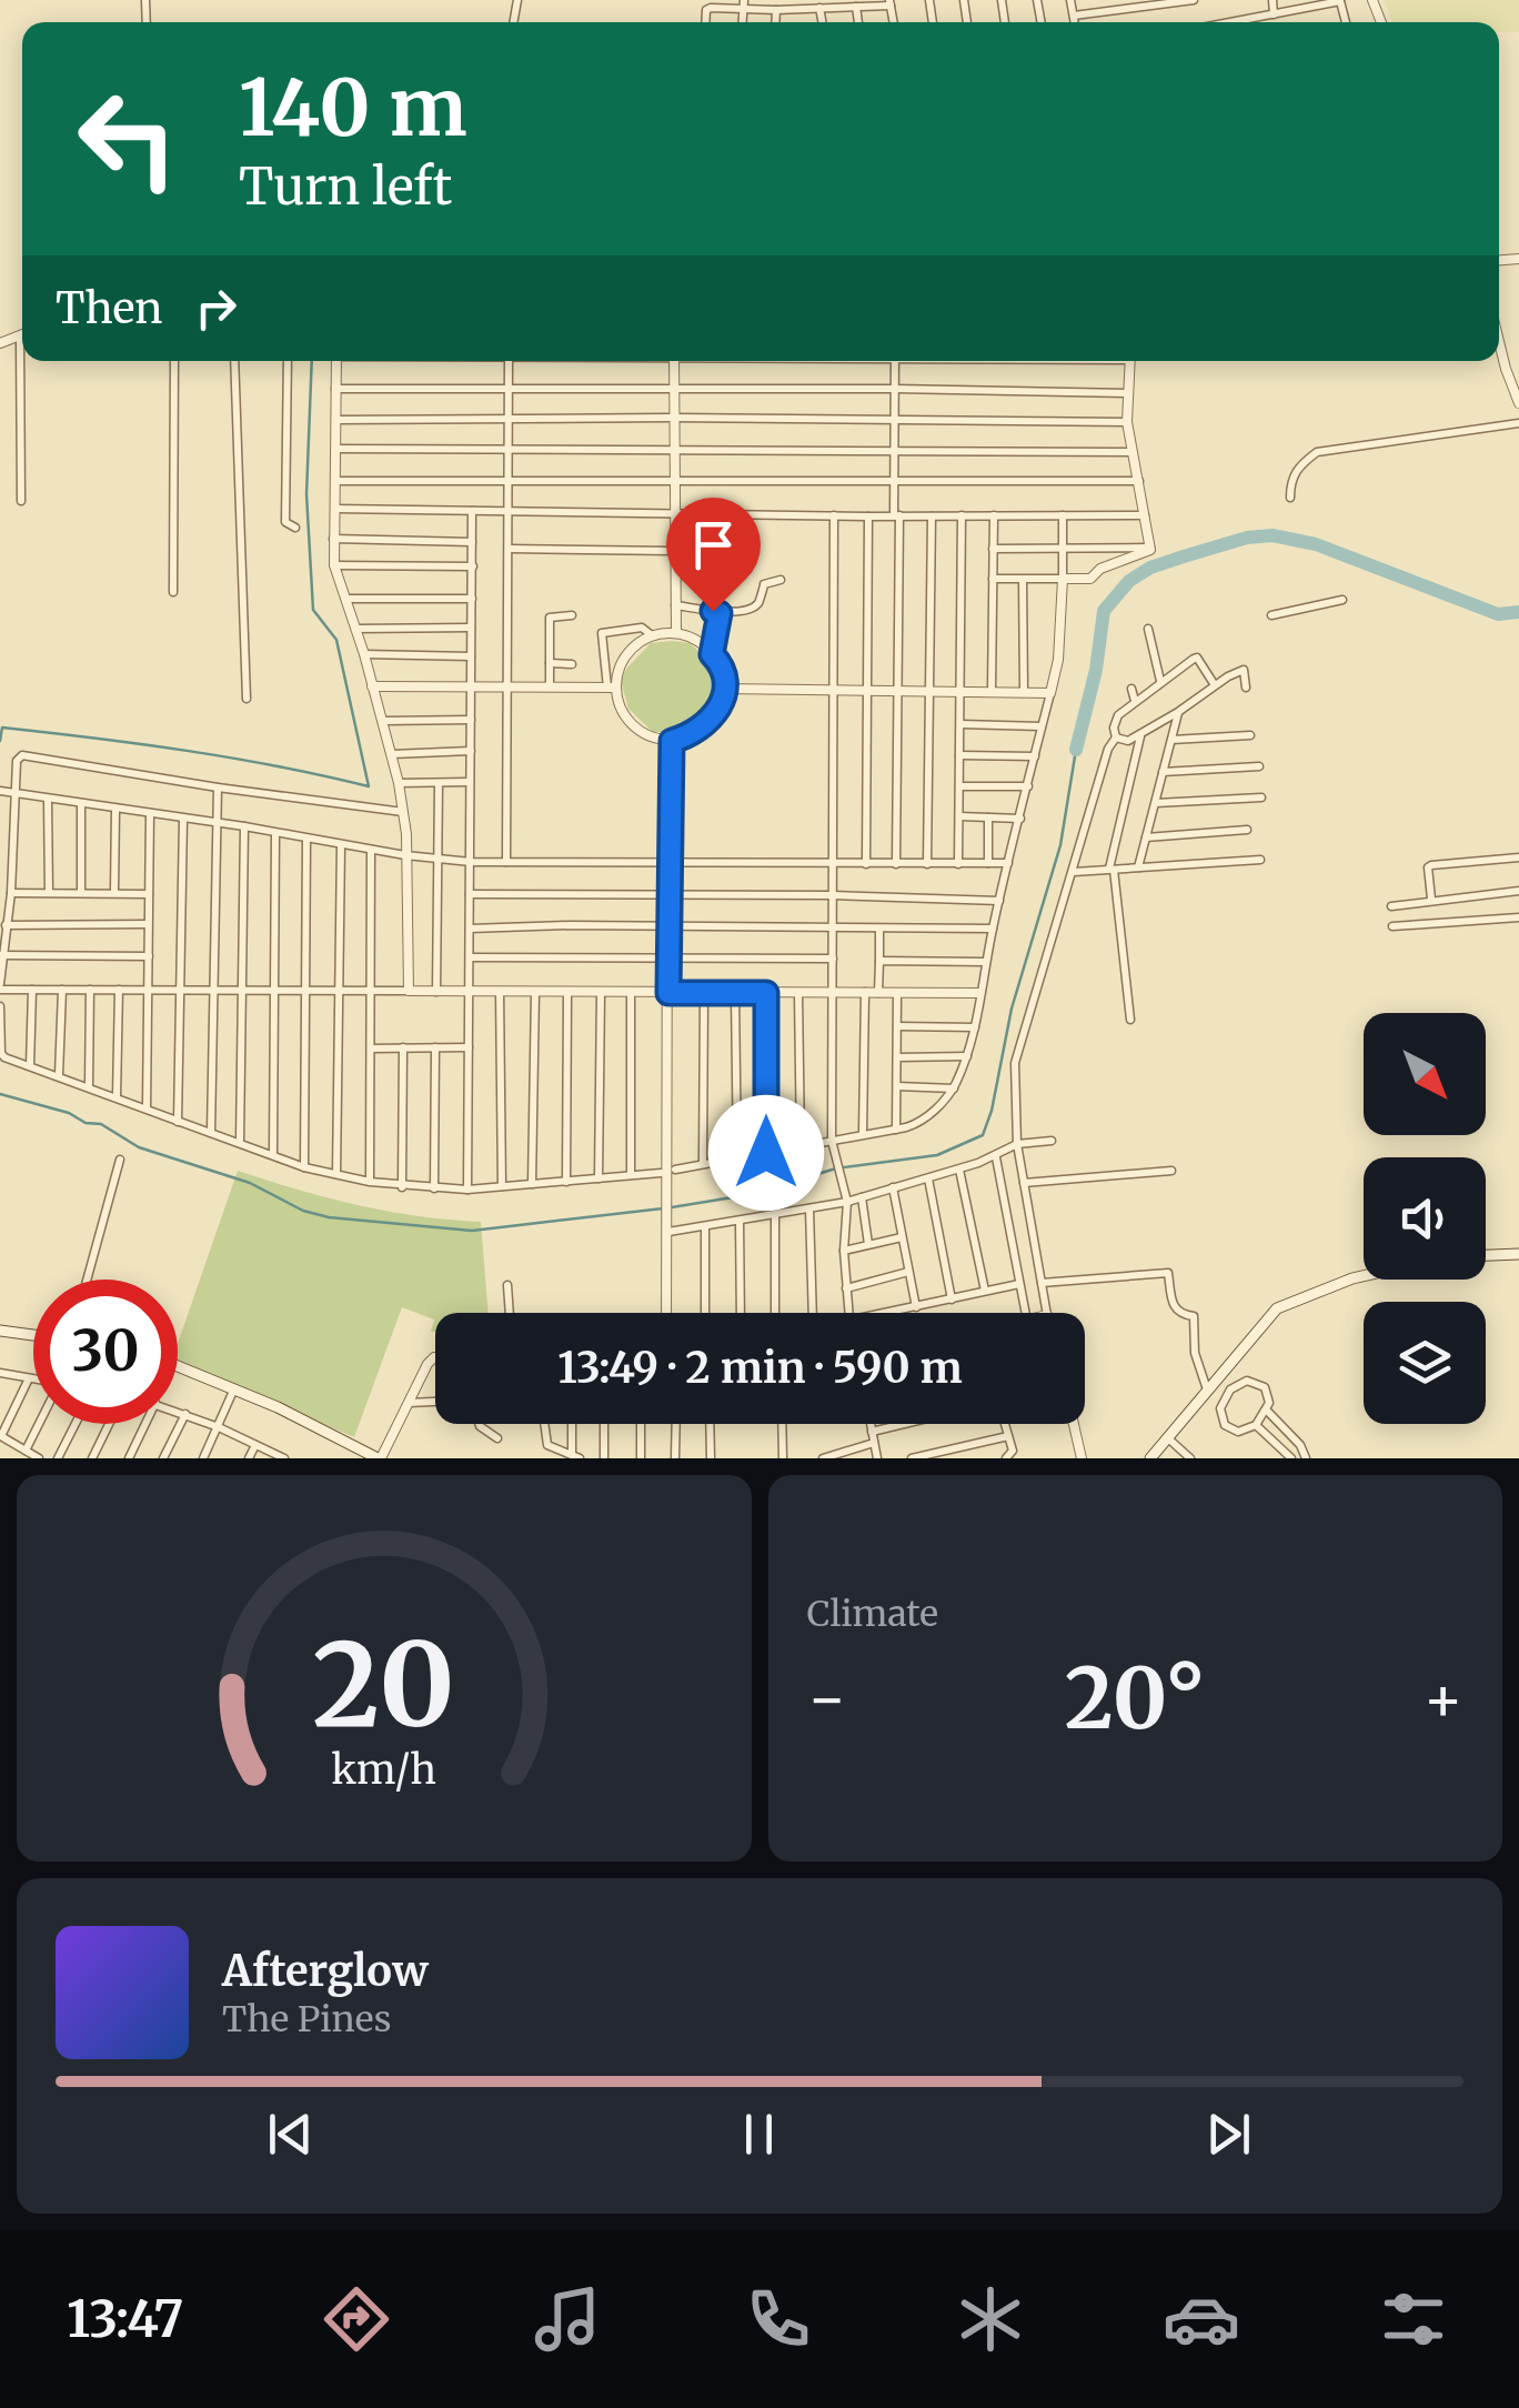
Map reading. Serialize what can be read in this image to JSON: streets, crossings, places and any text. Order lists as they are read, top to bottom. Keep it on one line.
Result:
{"north":"bottom right","page":{"turn":["140 m","Turn left"],"then":"Then","limit":"30","trip":"13:49 · 2 min · 590 m","tile":"Climate","heat":["−","20°","+"],"song":["Afterglow","The Pines"],"tabs":"13:47","gauge":["20","km/h"]}}
